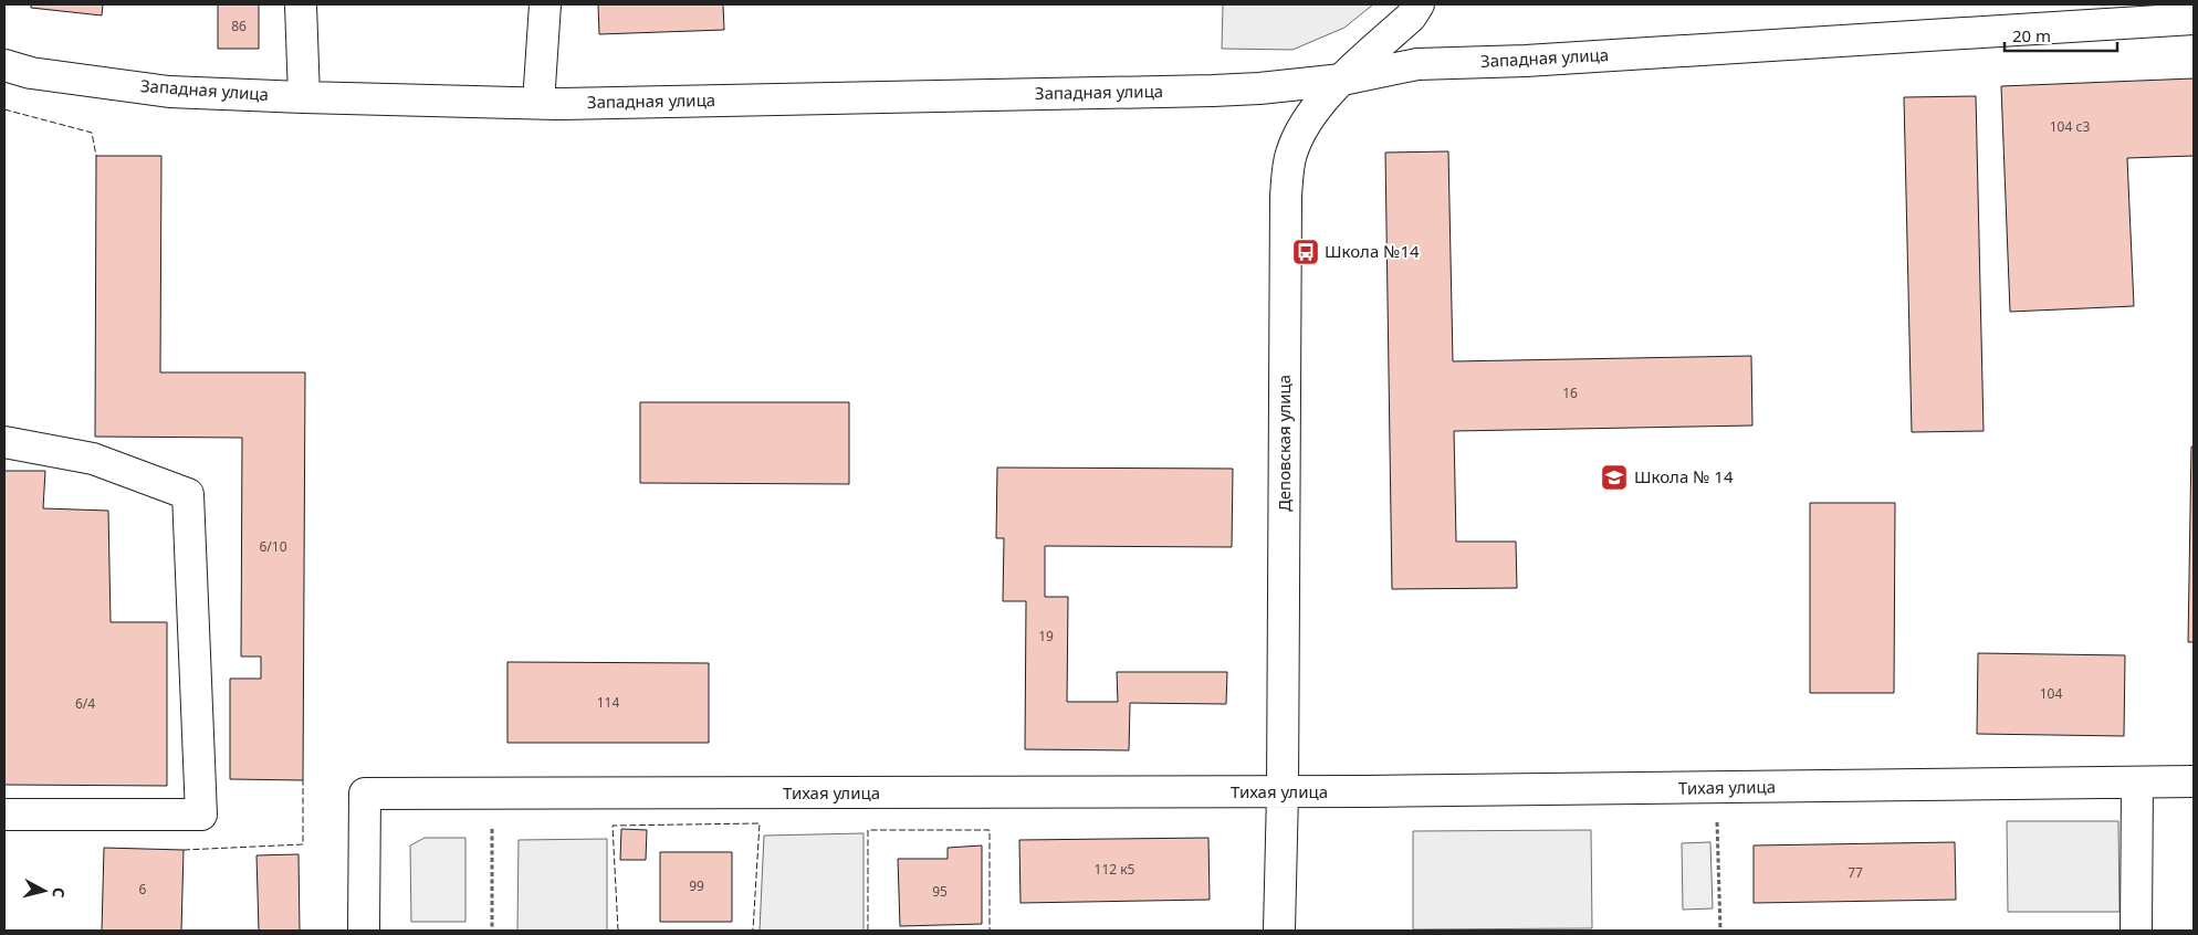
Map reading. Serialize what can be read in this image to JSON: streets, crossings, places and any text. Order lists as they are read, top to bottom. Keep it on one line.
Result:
{"streets":{"street":["Западная улица","Деповская улица","Тихая улица"]},"crossings":[["Западная улица","Деповская улица"],["Деповская улица","Тихая улица"]],"places":{"bus stop":["Школа №14"],"school or university":["Школа № 14"]},"house_numbers":["86","104 с3","16","6/10","19","104","114","6/4","112 к5","77","99","6","95"],"scale_bar":"20 m","north":"right"}
